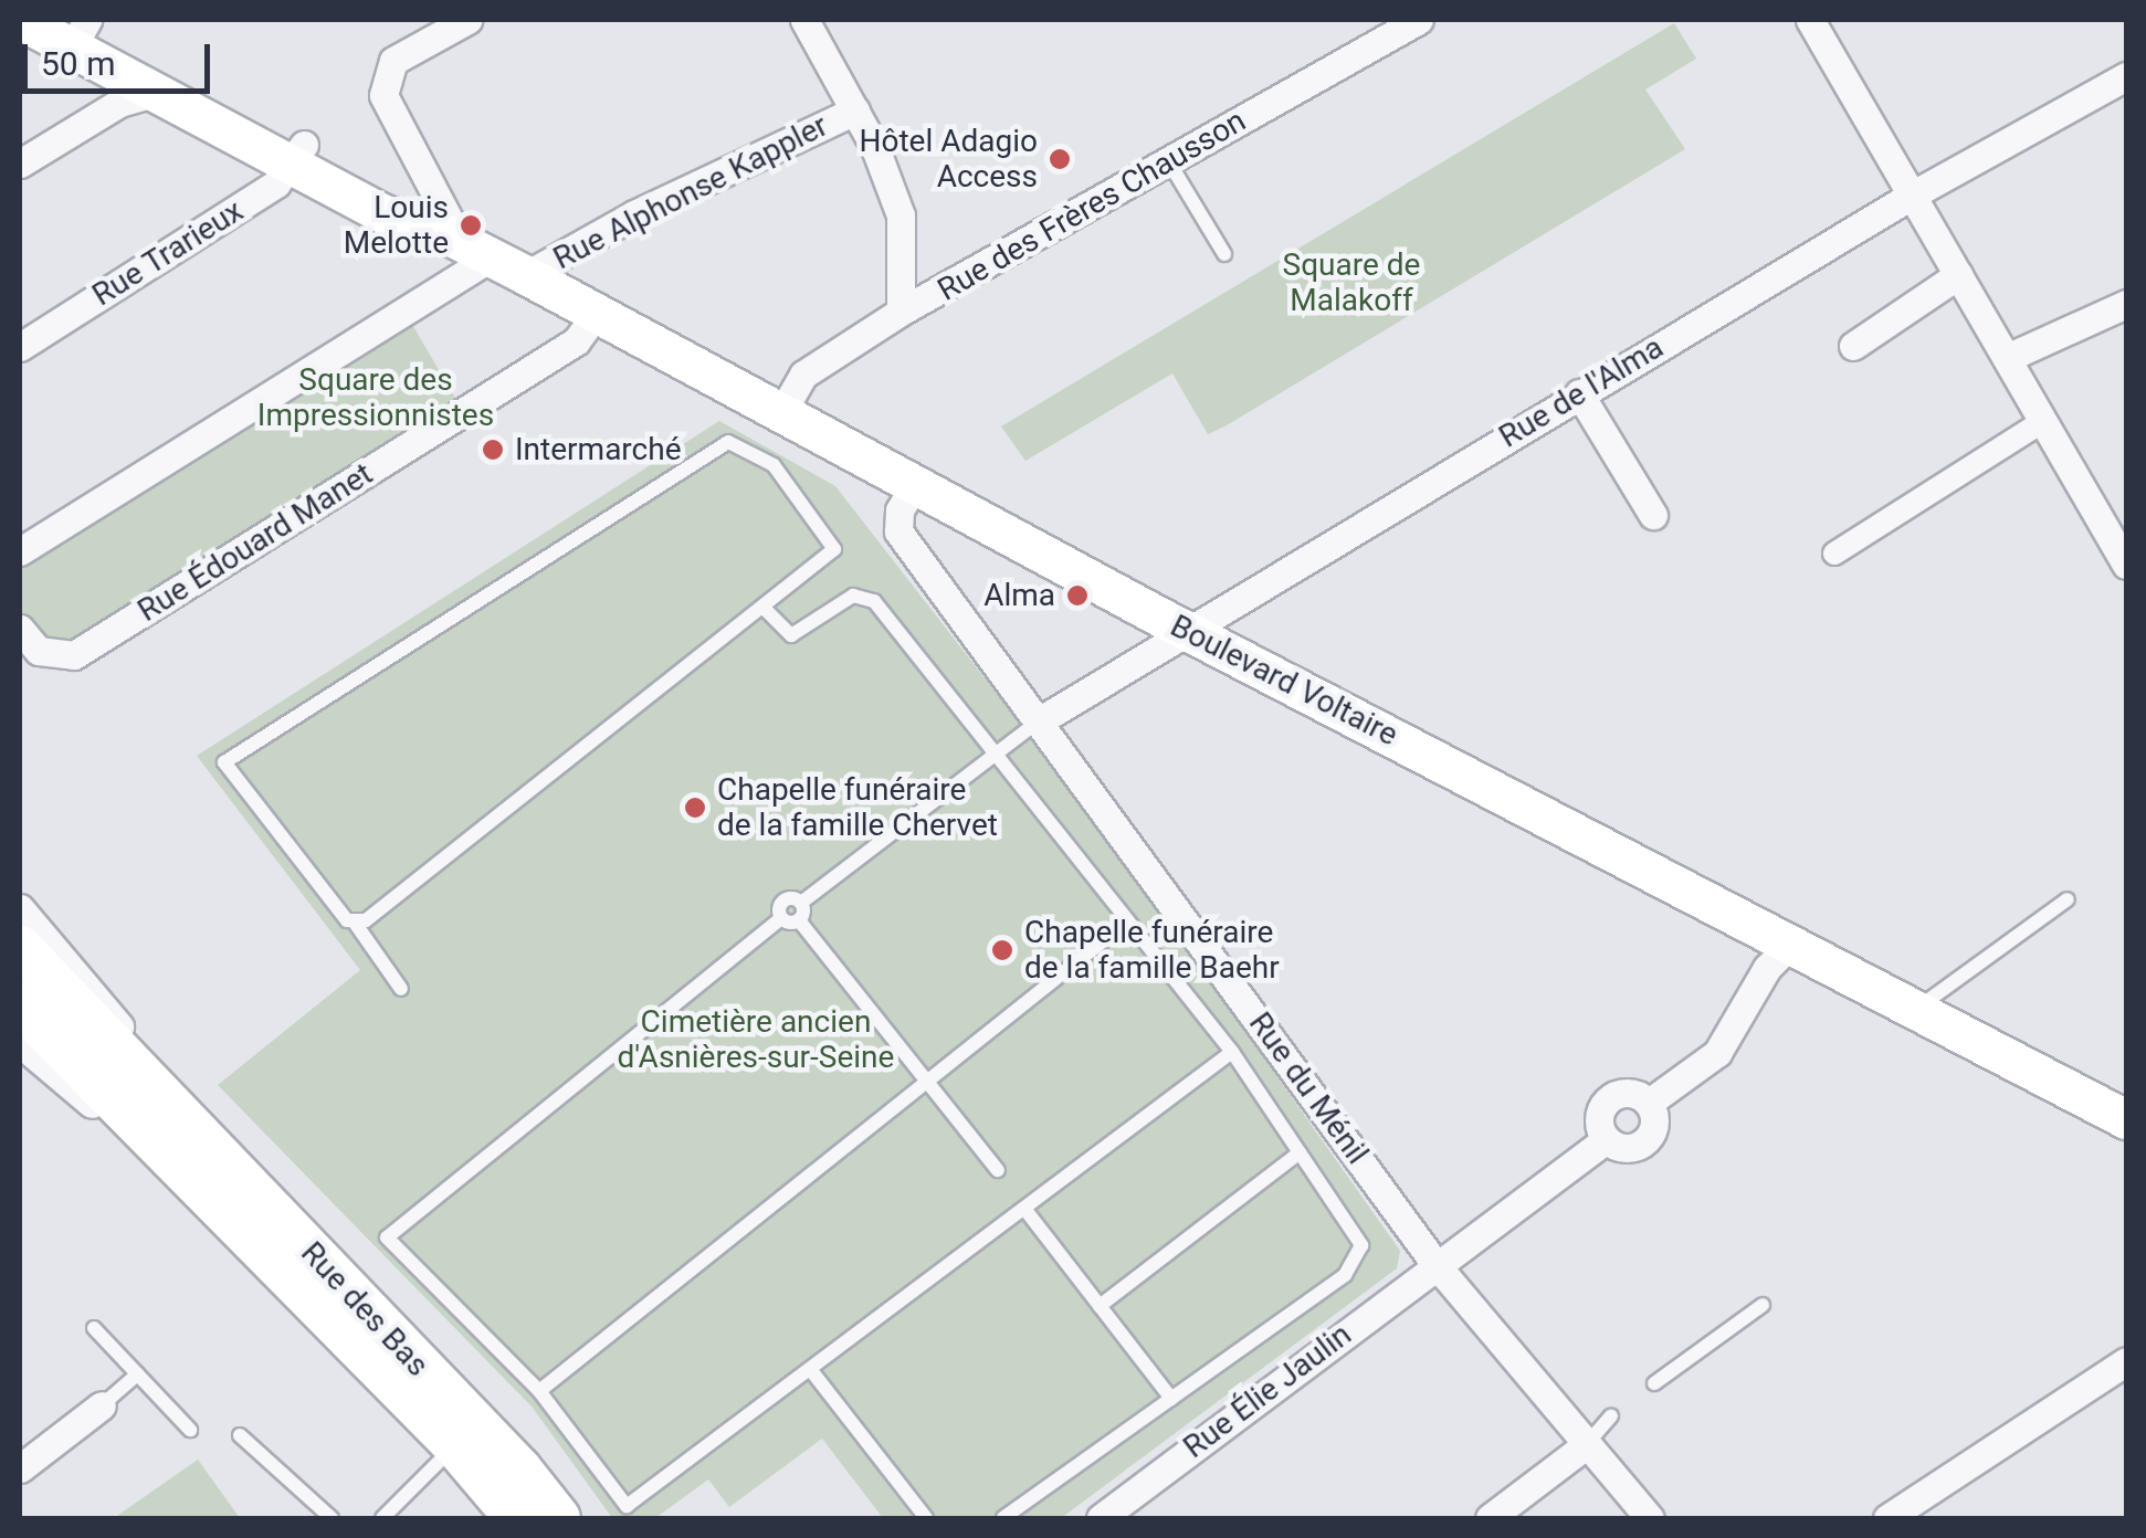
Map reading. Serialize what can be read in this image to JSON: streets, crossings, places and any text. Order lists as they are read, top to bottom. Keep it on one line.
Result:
{"streets":{"main road":["Boulevard Voltaire","Rue des Bas"],"street":["Rue Alphonse Kappler","Rue des Frères Chausson","Rue Trarieux","Rue de l'Alma","Rue Édouard Manet","Rue du Ménil","Rue Élie Jaulin"]},"crossings":[["Rue Alphonse Kappler","Boulevard Voltaire"],["Rue des Frères Chausson","Boulevard Voltaire"],["Rue Trarieux","Boulevard Voltaire"],["Rue de l'Alma","Boulevard Voltaire"],["Rue de l'Alma","Rue du Ménil"],["Rue Édouard Manet","Boulevard Voltaire"],["Boulevard Voltaire","Rue du Ménil"],["Boulevard Voltaire","Rue Élie Jaulin"],["Rue du Ménil","Rue Élie Jaulin"]],"parks":["Square de Malakoff","Square des Impressionnistes","Cimetière ancien d'Asnières-sur-Seine"],"places":["Hôtel Adagio Access","Louis Melotte","Intermarché","Alma","Chapelle funéraire de la famille Chervet","Chapelle funéraire de la famille Baehr"],"scale_bar":"50 m"}
